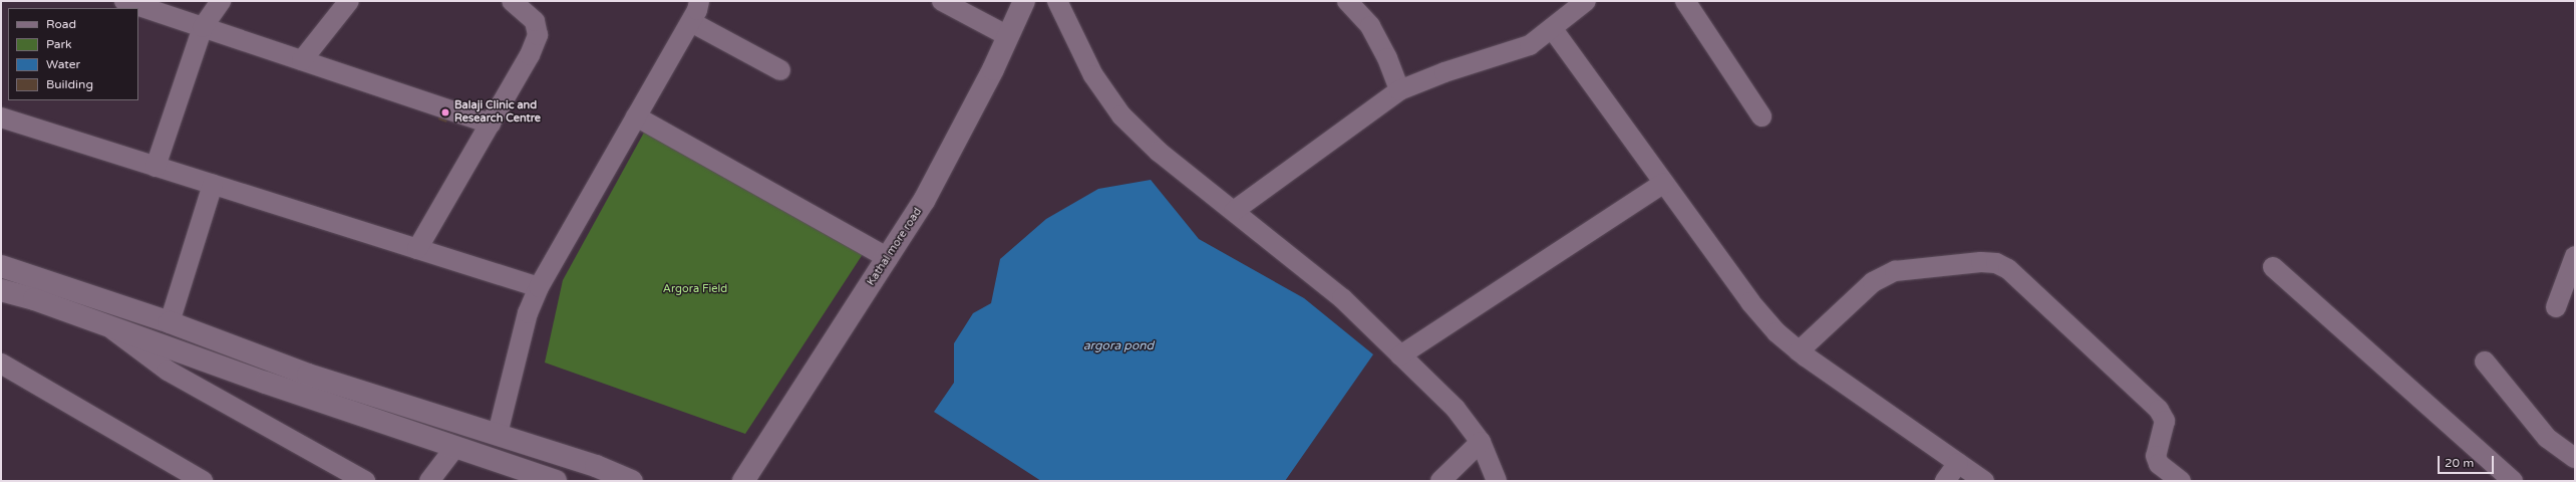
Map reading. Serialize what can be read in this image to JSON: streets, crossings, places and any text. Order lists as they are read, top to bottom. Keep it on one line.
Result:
{"streets":{"main road":["Kathal more road"]},"water":["argora pond"],"parks":["Argora Field"],"places":["Balaji Clinic and Research Centre"],"legend":["Road","Park","Water","Building"],"scale_bar":"20 m"}
